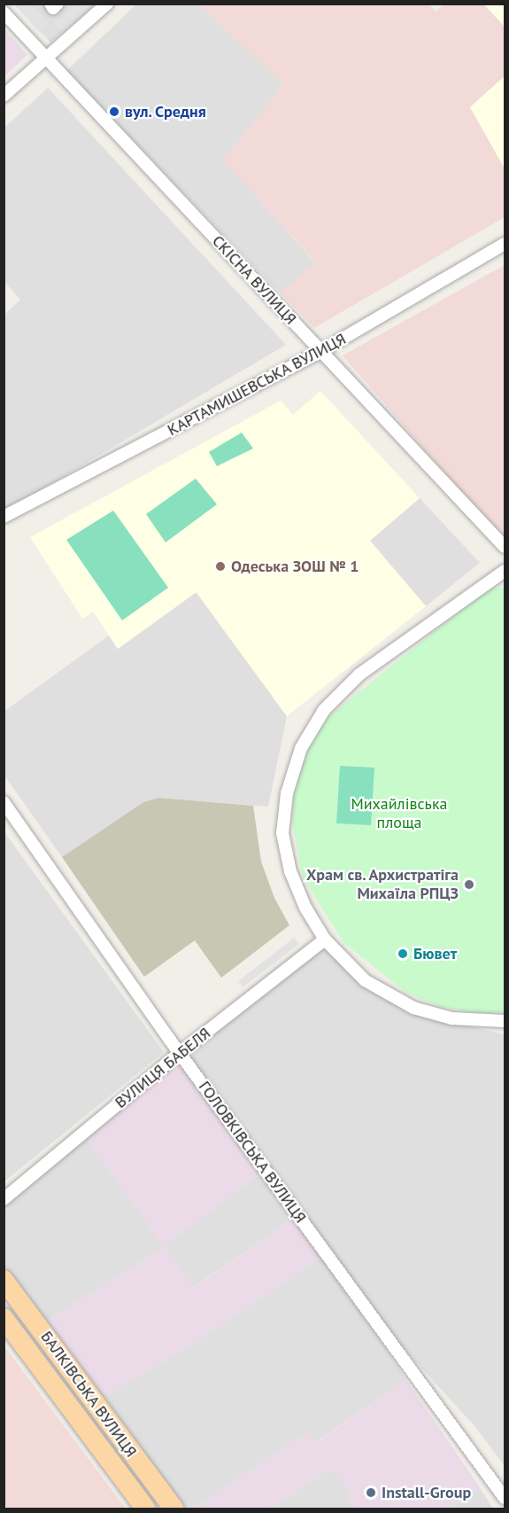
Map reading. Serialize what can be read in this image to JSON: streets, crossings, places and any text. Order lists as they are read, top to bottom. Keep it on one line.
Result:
{"streets":{"main road":["БАЛКІВСЬКА ВУЛИЦЯ"],"street":["CКІСНА ВУЛИЦЯ","КАРТАМИШЕВСЬКА ВУЛИЦЯ","ВУЛИЦЯ БАБЕЛЯ","ГОЛОВКІВСЬКА ВУЛИЦЯ"]},"crossings":[["CКІСНА ВУЛИЦЯ","КАРТАМИШЕВСЬКА ВУЛИЦЯ"],["ВУЛИЦЯ БАБЕЛЯ","ГОЛОВКІВСЬКА ВУЛИЦЯ"]],"parks":["Михайлівська площа"],"places":["вул. Средня","Одеська ЗОШ № 1","Храм св. Архистратіга Михаїла РПЦЗ","Бювет","Install-Group"]}
